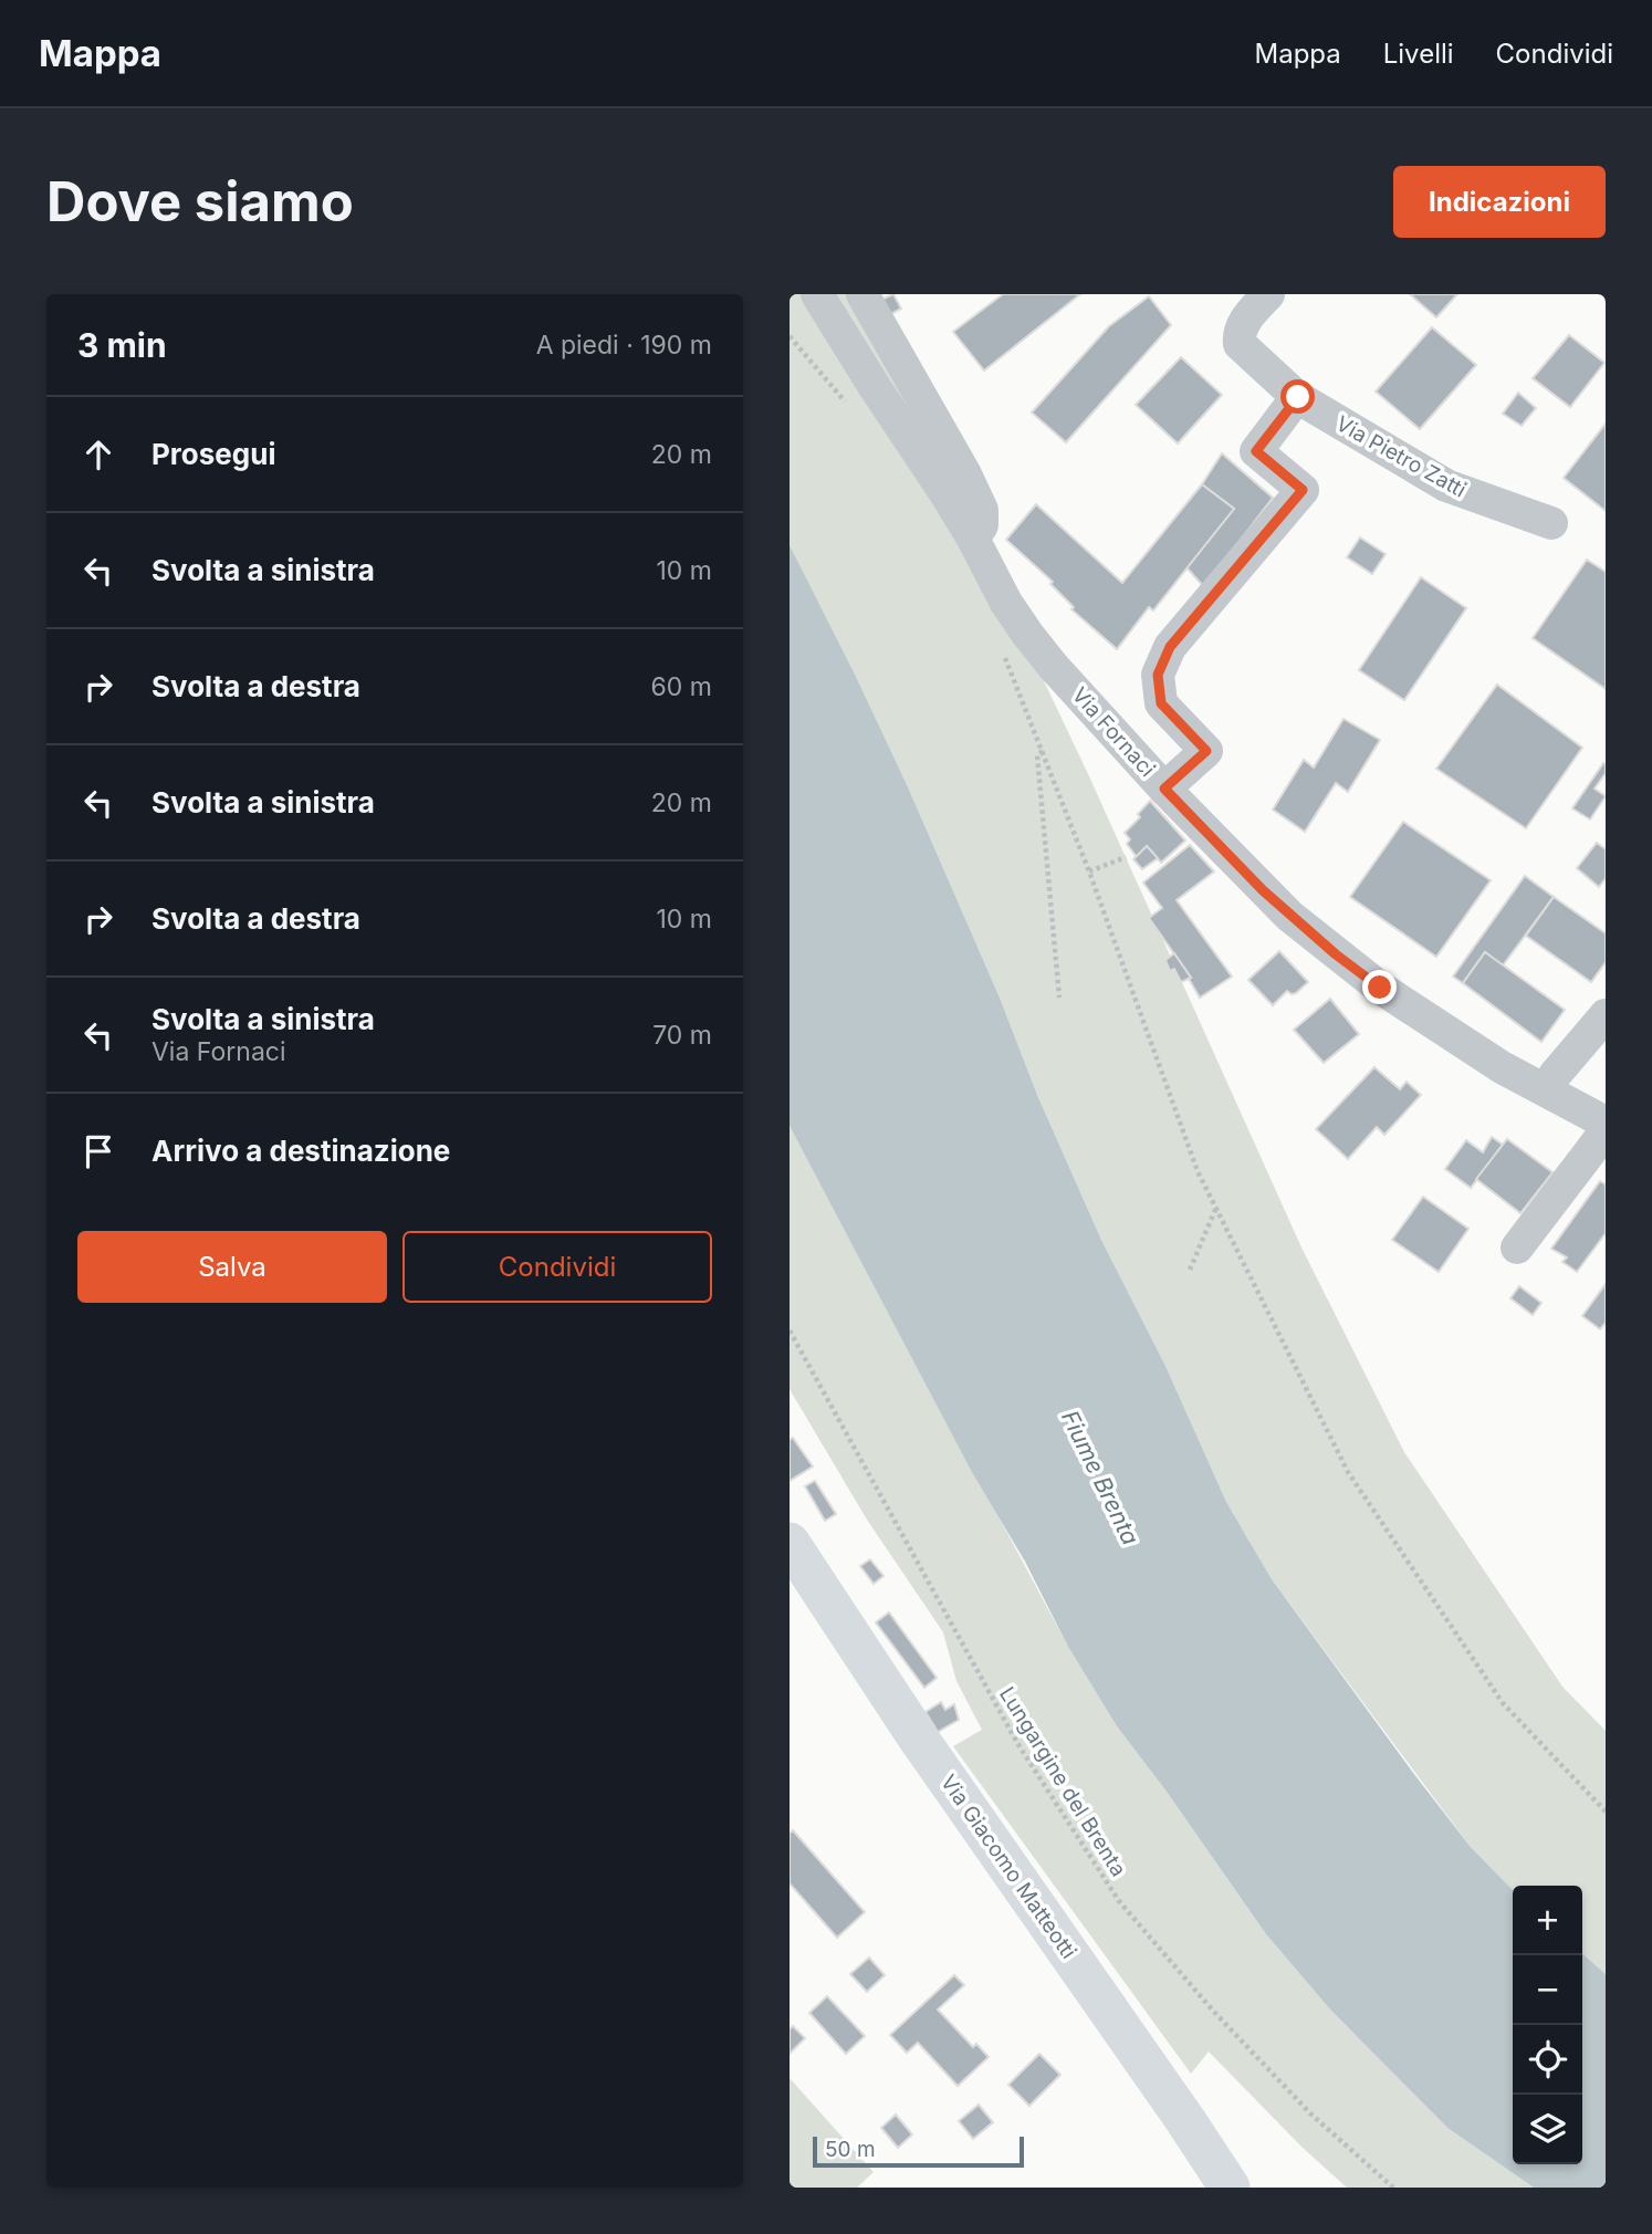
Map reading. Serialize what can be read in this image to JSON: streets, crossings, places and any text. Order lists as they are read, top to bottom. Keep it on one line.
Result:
{"streets":{"main road":["Via Giacomo Matteotti"],"street":["Via Pietro Zatti","Via Fornaci"],"path":["Lungargine del Brenta"]},"water":["Fiume Brenta"],"scale_bar":"50 m","page":{"header":"Mappa","nav":["Mappa","Livelli","Condividi"],"buttons":["Indicazioni",["Salva","Condividi"]],"title":"Dove siamo","heading":["3 min","A piedi · 190 m"],"list":[["Prosegui","20 m"],["Svolta a sinistra","10 m"],["Svolta a destra","60 m"],["Svolta a sinistra","20 m"],["Svolta a destra","10 m"],["Svolta a sinistra","Via Fornaci","70 m"],"Arrivo a destinazione"],"map_buttons":["+","−"],"scale":"50 m"}}
